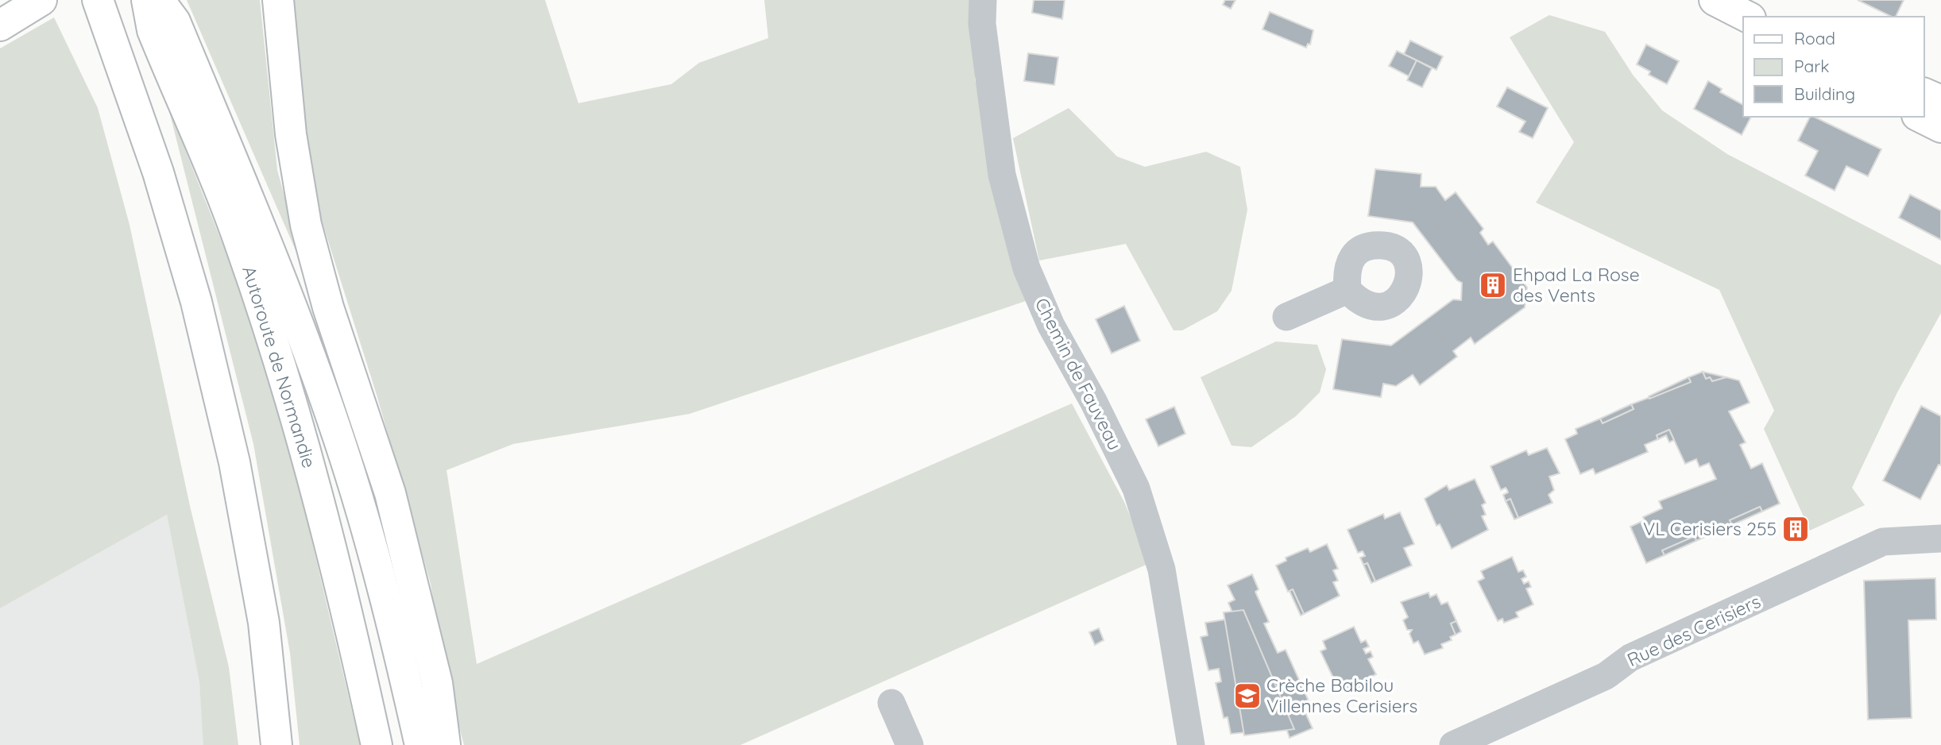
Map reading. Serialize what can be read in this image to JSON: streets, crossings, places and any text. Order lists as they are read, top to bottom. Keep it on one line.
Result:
{"streets":{"main road":["Autoroute de Normandie"],"street":["Chemin de Fauveau","Rue des Cerisiers"]},"places":{"building":["Ehpad La Rose des Vents","VL Cerisiers 255"],"school or university":["Crèche Babilou Villennes Cerisiers"]},"legend":["Road","Park","Building"]}
